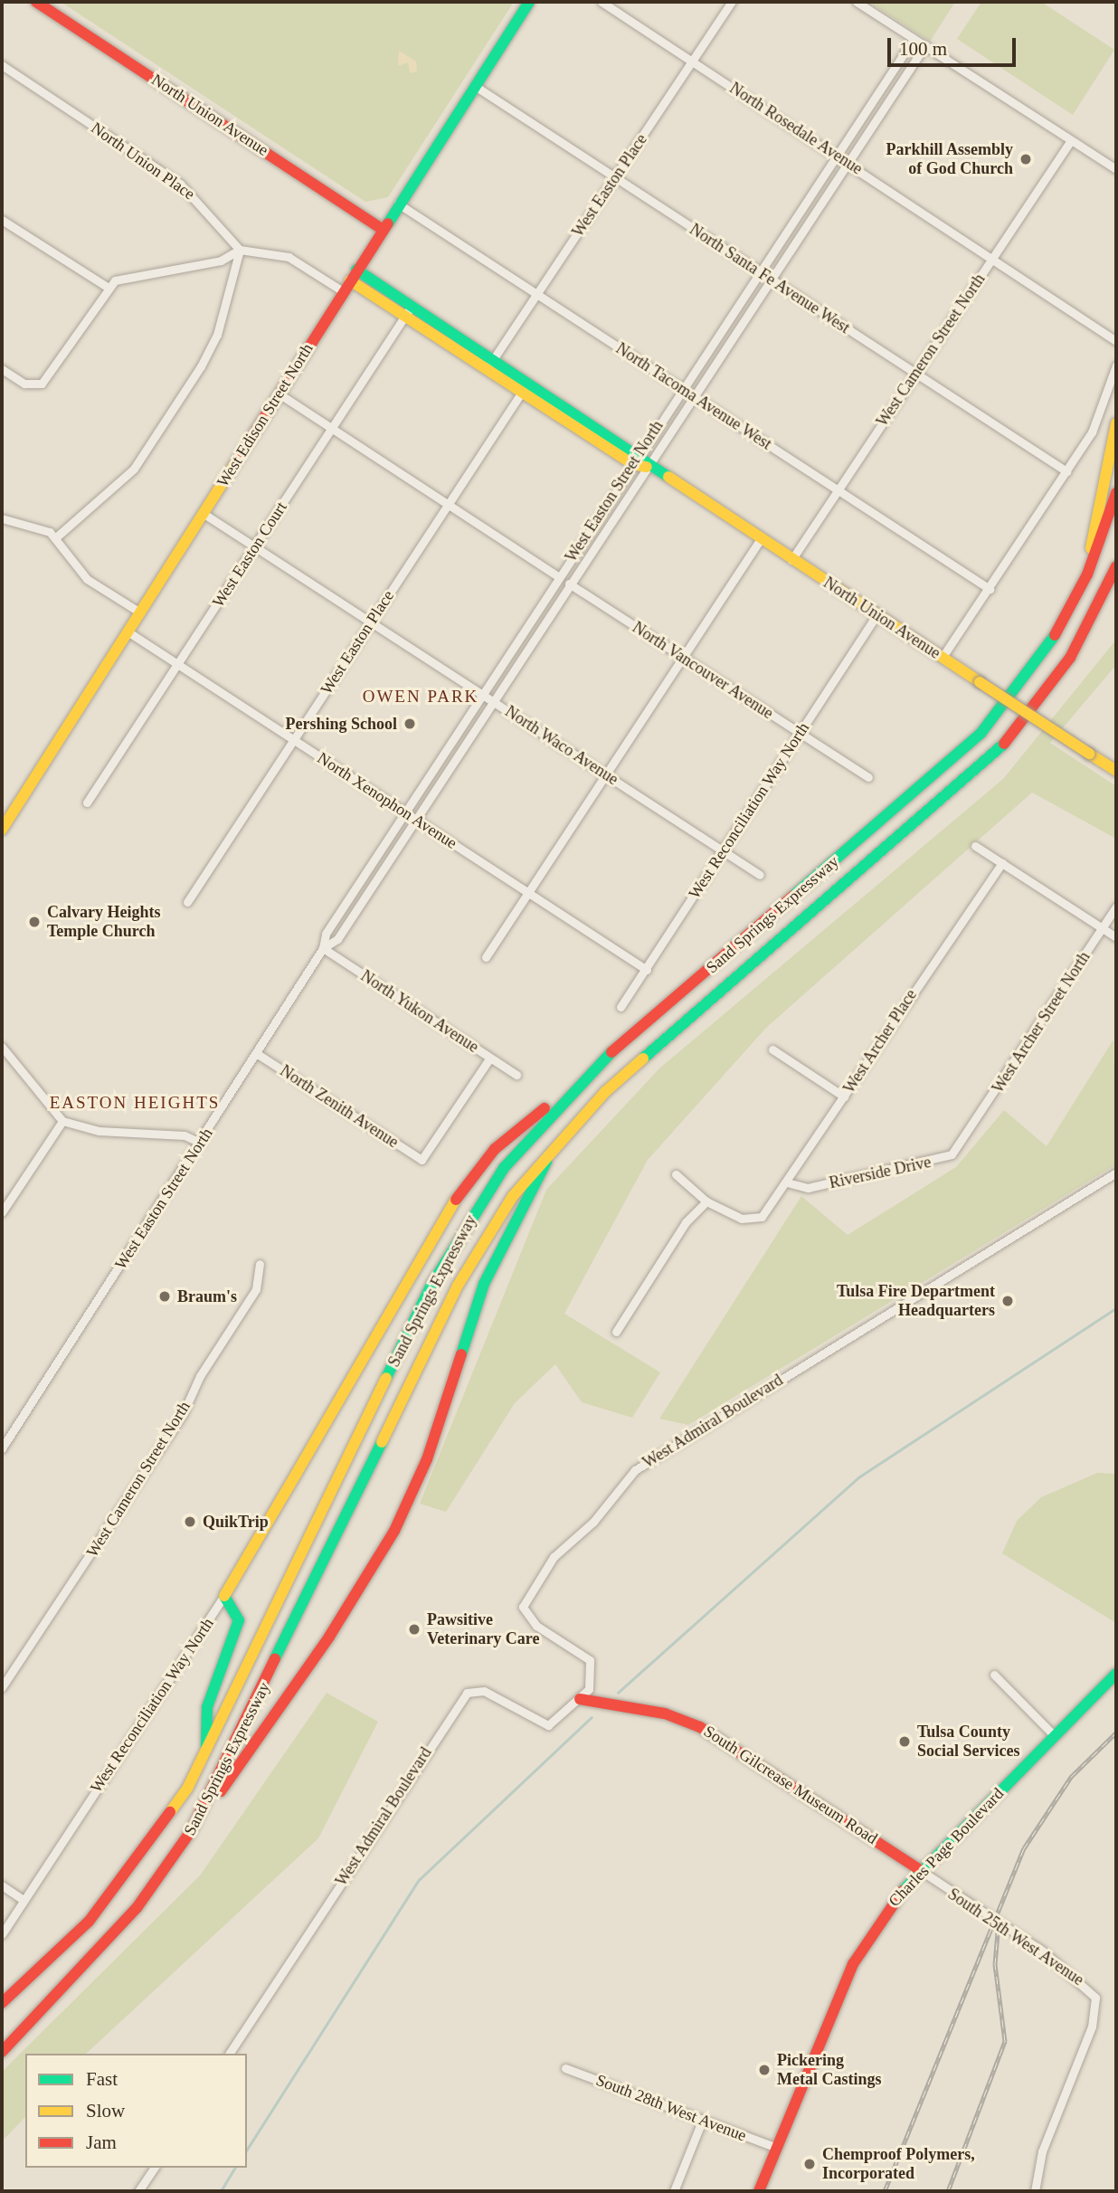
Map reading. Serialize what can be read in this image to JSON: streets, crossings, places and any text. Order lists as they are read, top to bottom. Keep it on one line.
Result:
{"streets":{"main road":["North Union Avenue","West Edison Street North","West Reconciliation Way North","Sand Springs Expressway","South Gilcrease Museum Road","Charles Page Boulevard"],"street":["North Rosedale Avenue","North Union Place","West Easton Place","North Santa Fe Avenue West","West Cameron Street North","North Tacoma Avenue West","West Easton Street North","West Easton Court","North Vancouver Avenue","North Waco Avenue","North Xenophon Avenue","North Yukon Avenue","West Archer Street North","West Archer Place","North Zenith Avenue","Riverside Drive","West Admiral Boulevard","South 25th West Avenue","South 28th West Avenue"]},"crossings":[["North Union Avenue","West Easton Place"],["North Union Avenue","West Cameron Street North"],["North Union Avenue","West Edison Street North"],["North Union Avenue","West Easton Street North"],["North Union Avenue","West Easton Court"],["North Union Avenue","West Reconciliation Way North"],["North Rosedale Avenue","West Easton Place"],["North Rosedale Avenue","West Cameron Street North"],["North Rosedale Avenue","West Easton Street North"],["West Easton Place","North Santa Fe Avenue West"],["West Easton Place","North Tacoma Avenue West"],["West Easton Place","North Waco Avenue"],["West Easton Place","North Xenophon Avenue"],["North Santa Fe Avenue West","West Cameron Street North"],["North Santa Fe Avenue West","West Edison Street North"],["North Santa Fe Avenue West","West Easton Street North"],["West Cameron Street North","North Tacoma Avenue West"],["North Tacoma Avenue West","West Edison Street North"],["North Tacoma Avenue West","West Easton Street North"],["West Edison Street North","North Waco Avenue"],["West Edison Street North","North Xenophon Avenue"],["West Easton Street North","North Vancouver Avenue"],["West Easton Street North","North Waco Avenue"],["West Easton Street North","North Xenophon Avenue"],["West Easton Street North","North Yukon Avenue"],["West Easton Street North","North Zenith Avenue"],["West Easton Court","North Waco Avenue"],["West Easton Court","North Xenophon Avenue"],["North Vancouver Avenue","West Reconciliation Way North"],["North Waco Avenue","West Reconciliation Way North"],["North Xenophon Avenue","West Reconciliation Way North"],["West Reconciliation Way North","Sand Springs Expressway"],["North Yukon Avenue","North Zenith Avenue"],["West Archer Street North","Riverside Drive"],["West Archer Place","Riverside Drive"],["West Admiral Boulevard","South Gilcrease Museum Road"],["South Gilcrease Museum Road","Charles Page Boulevard"],["South Gilcrease Museum Road","South 25th West Avenue"],["Charles Page Boulevard","South 25th West Avenue"],["Charles Page Boulevard","South 28th West Avenue"]],"districts":["OWEN PARK","EASTON HEIGHTS"],"places":["Parkhill Assembly of God Church","Pershing School","Calvary Heights Temple Church","Braum's","Tulsa Fire Department Headquarters","QuikTrip","Pawsitive Veterinary Care","Tulsa County Social Services","Pickering Metal Castings","Chemproof Polymers, Incorporated"],"legend":["Fast","Slow","Jam"],"scale_bar":"100 m"}
